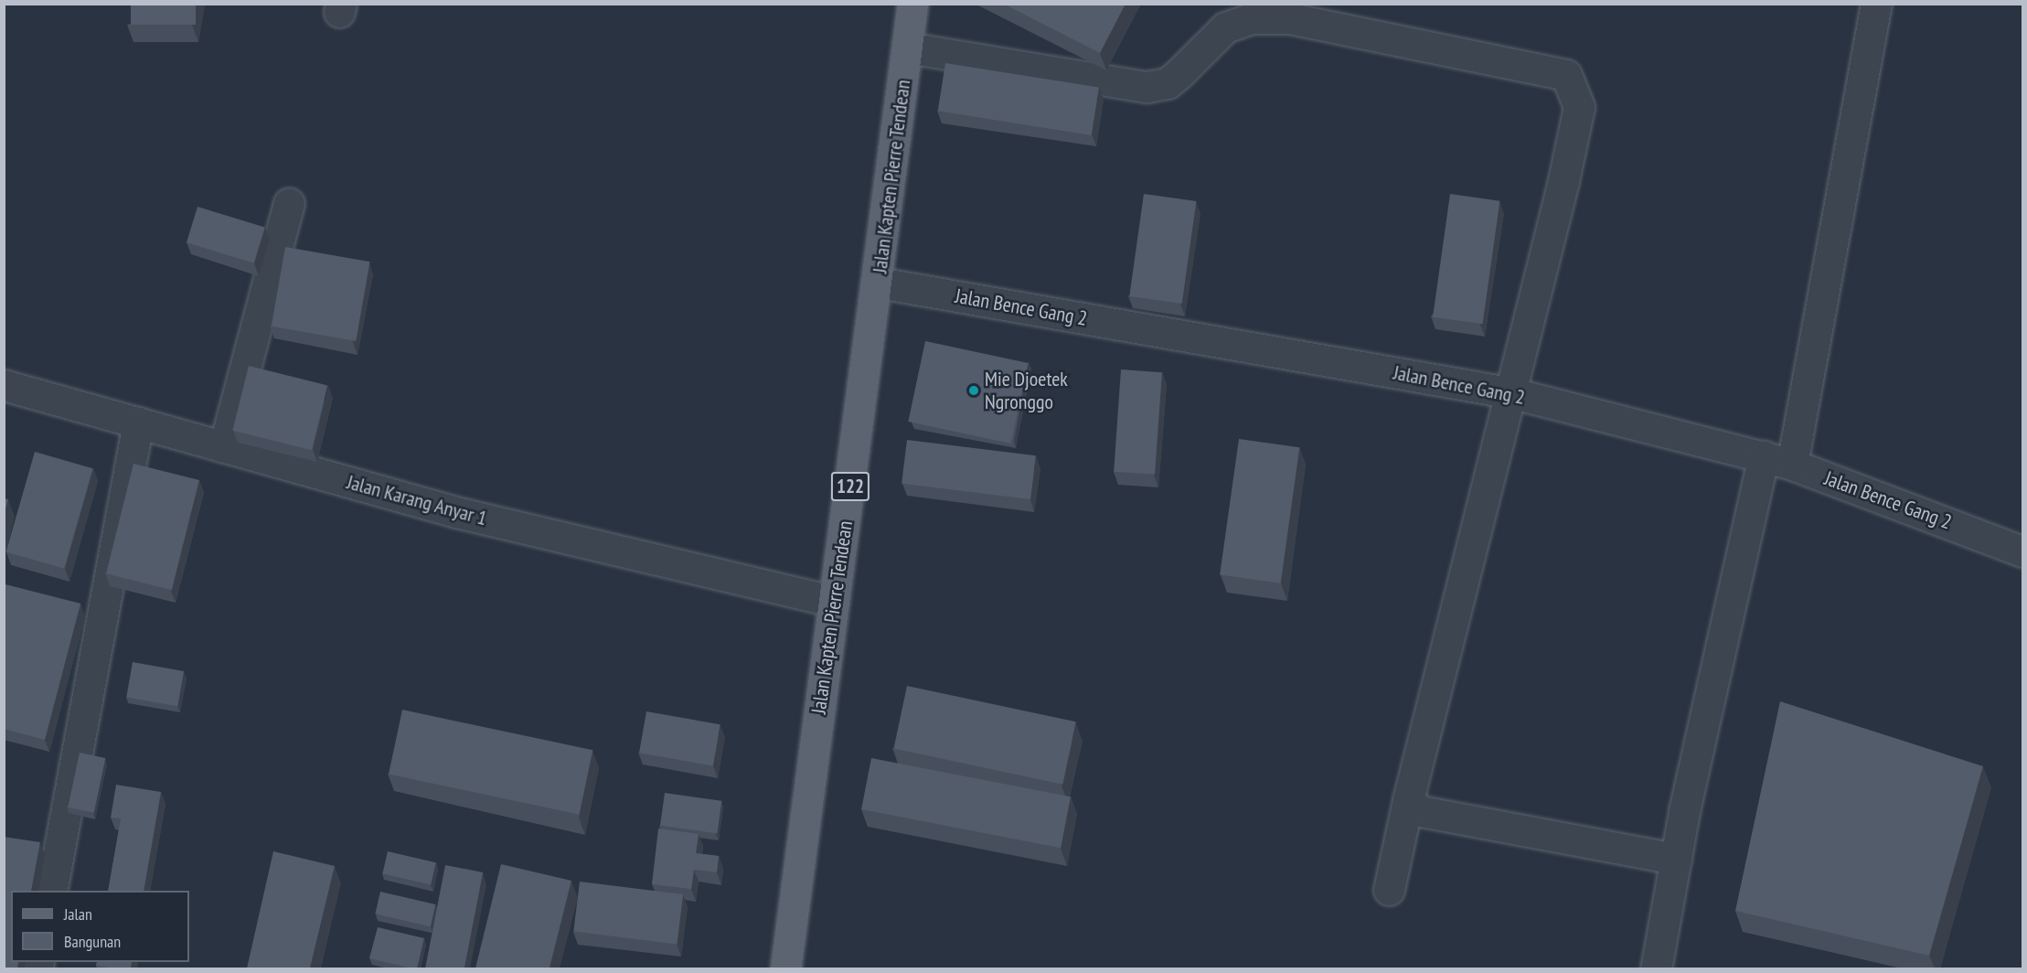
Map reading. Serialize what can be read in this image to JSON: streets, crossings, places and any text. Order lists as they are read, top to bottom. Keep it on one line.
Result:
{"streets":{"main road":["Jalan Kapten Pierre Tendean","122"],"street":["Jalan Bence Gang 2","Jalan Karang Anyar 1"]},"crossings":[["Jalan Kapten Pierre Tendean","Jalan Bence Gang 2"],["Jalan Kapten Pierre Tendean","Jalan Karang Anyar 1"]],"places":["Mie Djoetek Ngronggo"],"legend":["Jalan","Bangunan"]}
